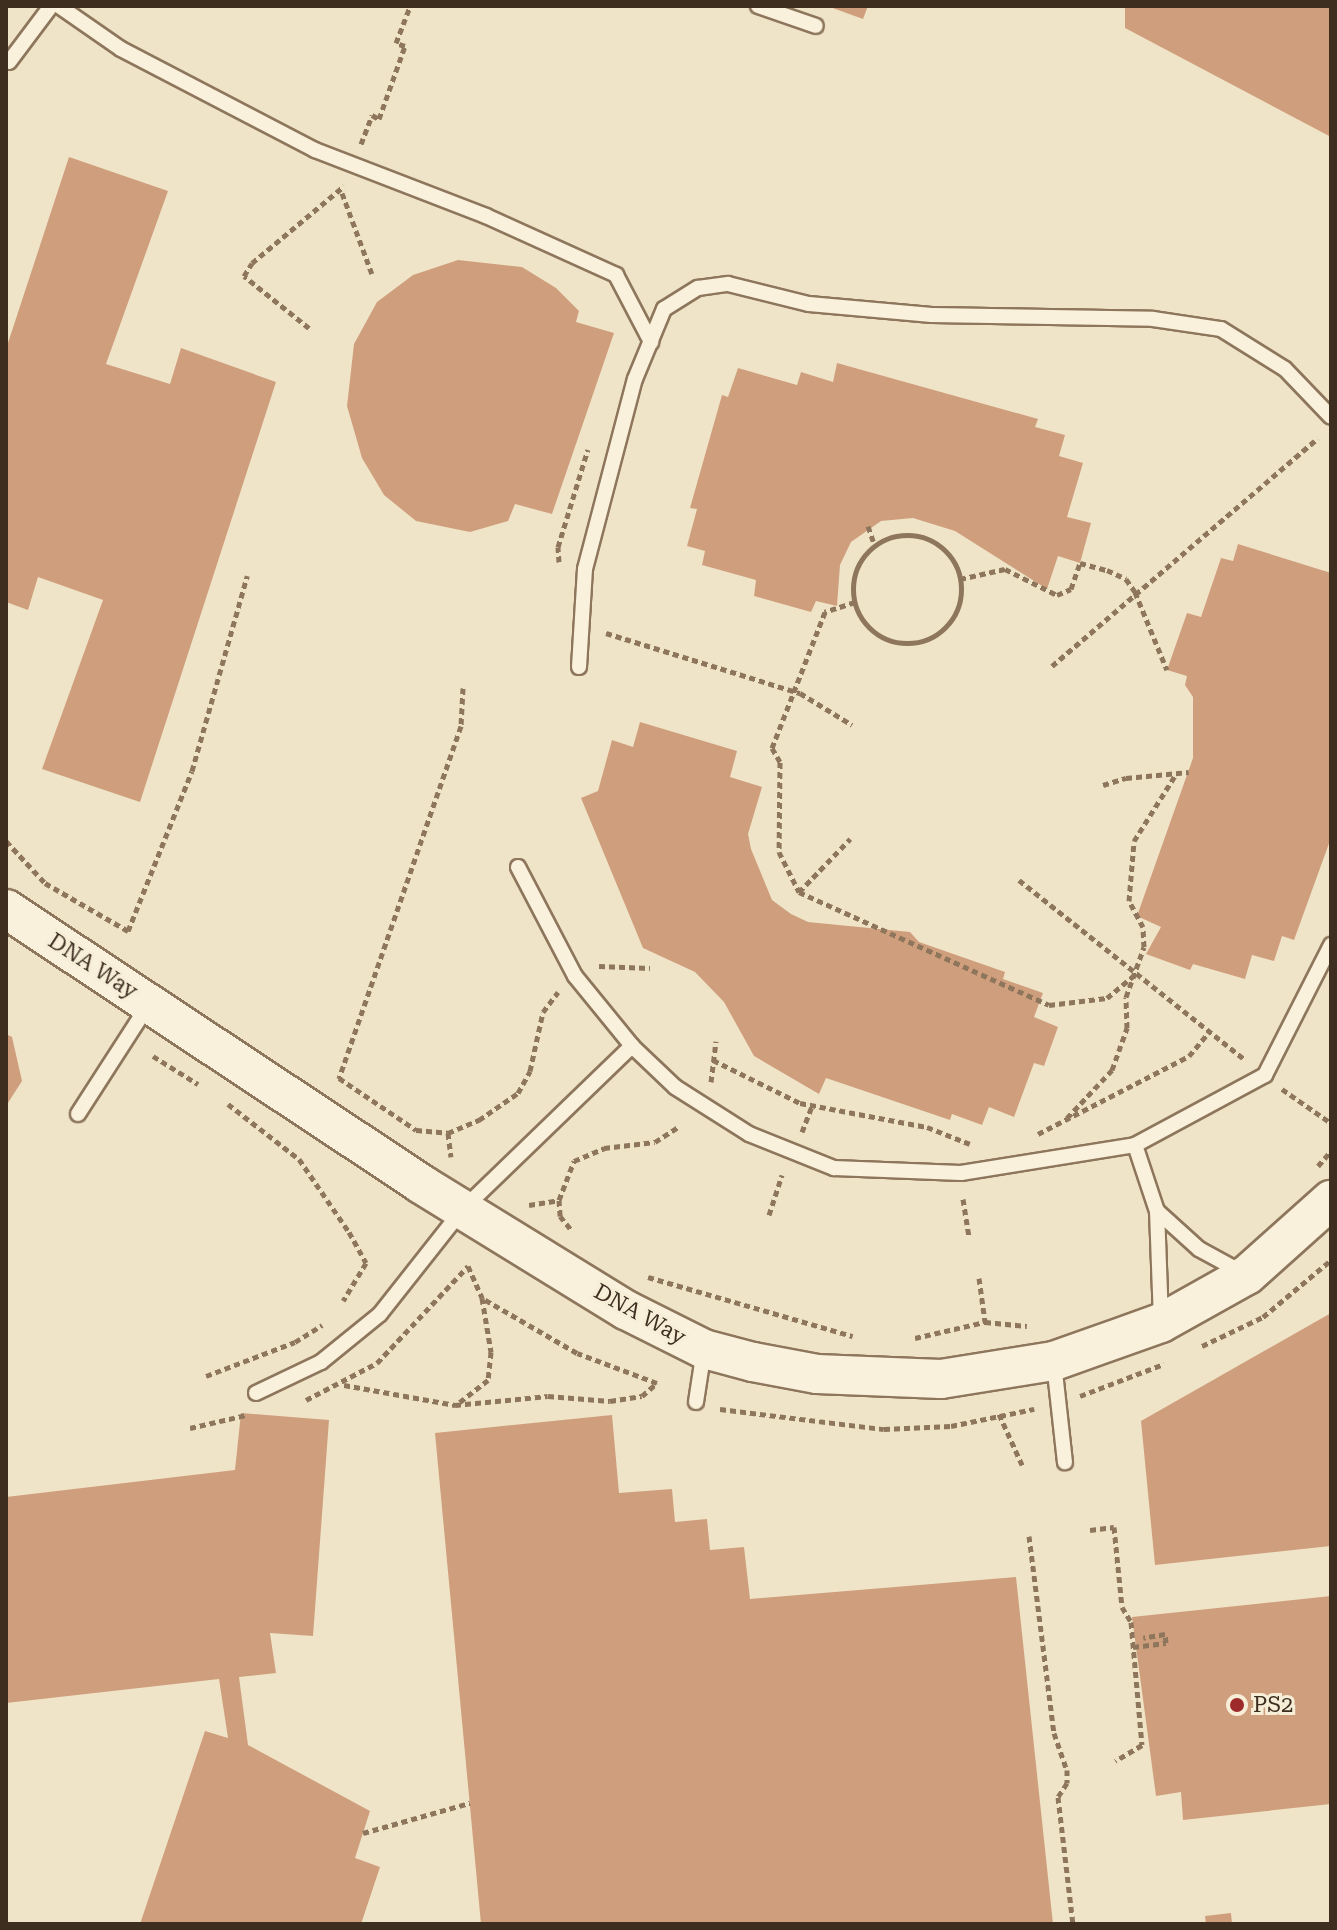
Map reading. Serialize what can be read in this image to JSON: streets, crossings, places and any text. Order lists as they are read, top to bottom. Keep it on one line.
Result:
{"streets":{"main road":["DNA Way"]},"places":["PS2"]}
